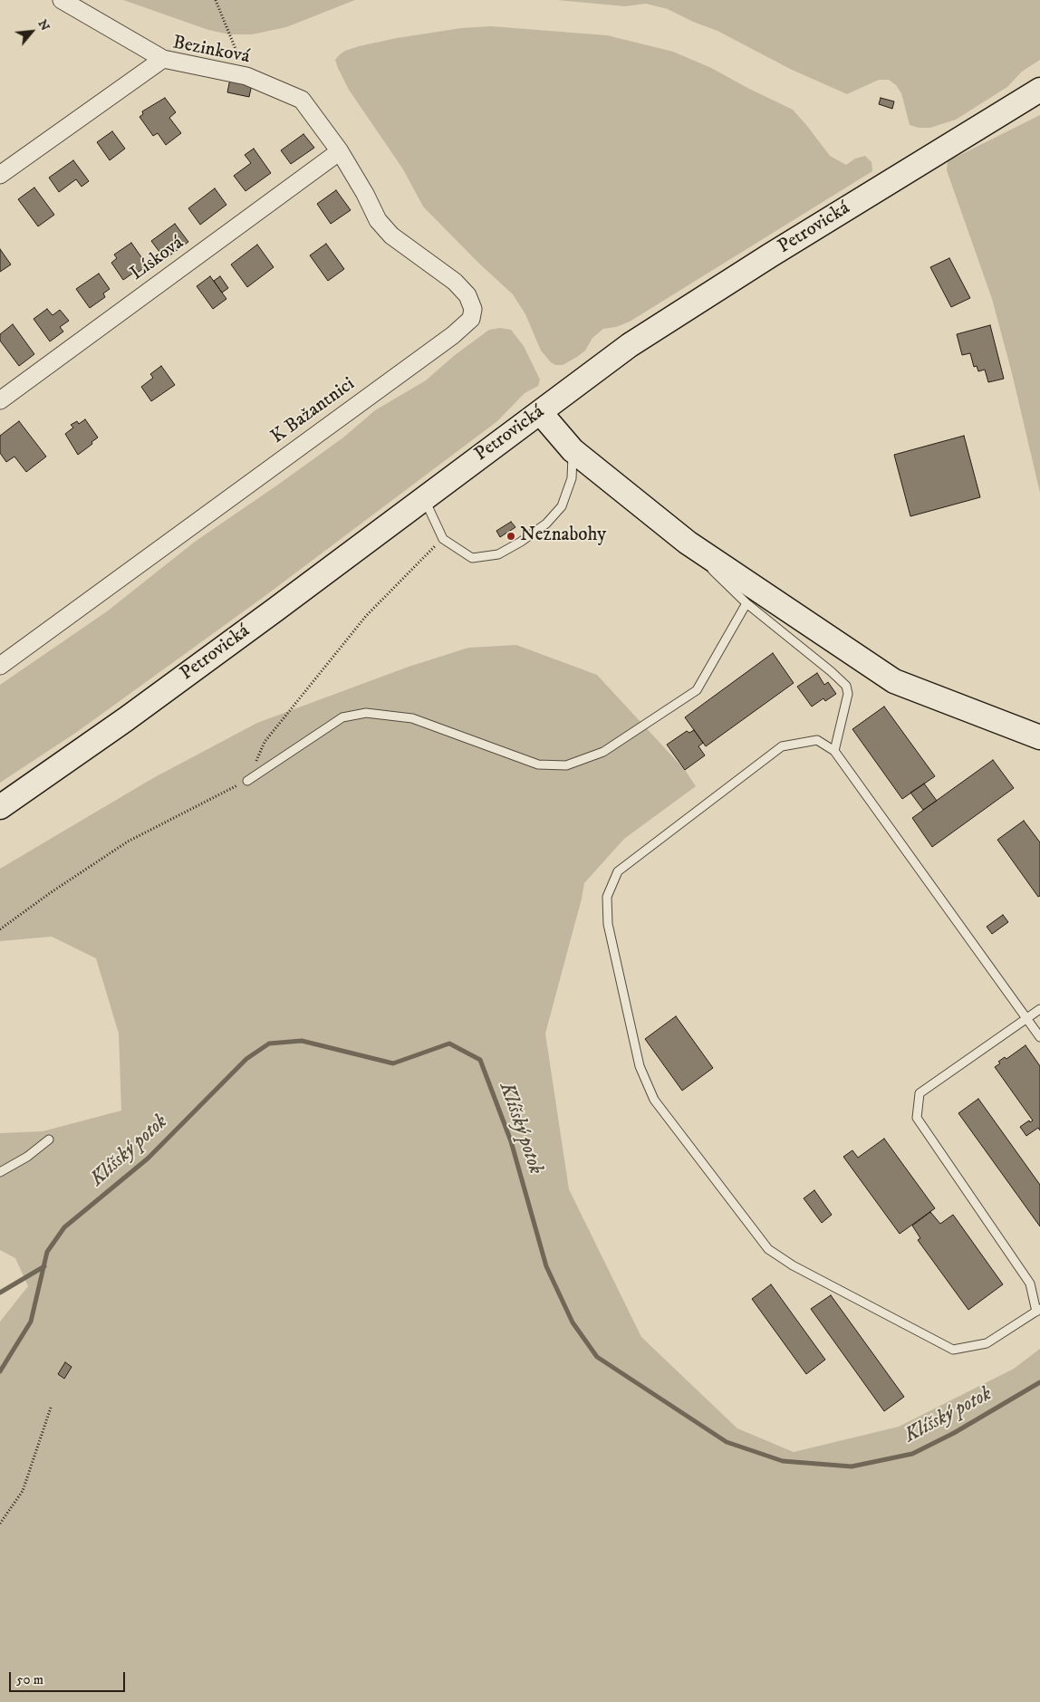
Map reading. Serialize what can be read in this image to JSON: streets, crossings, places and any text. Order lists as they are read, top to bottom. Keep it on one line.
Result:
{"streets":{"main road":["Petrovická"],"street":["Bezinková","Lísková","K Bažantnici"]},"crossings":[["Bezinková","Lísková"],["Bezinková","K Bažantnici"],["Lísková","K Bažantnici"]],"water":["Klíšský potok"],"places":["Neznabohy"],"scale_bar":"50 m","north":"top right"}
